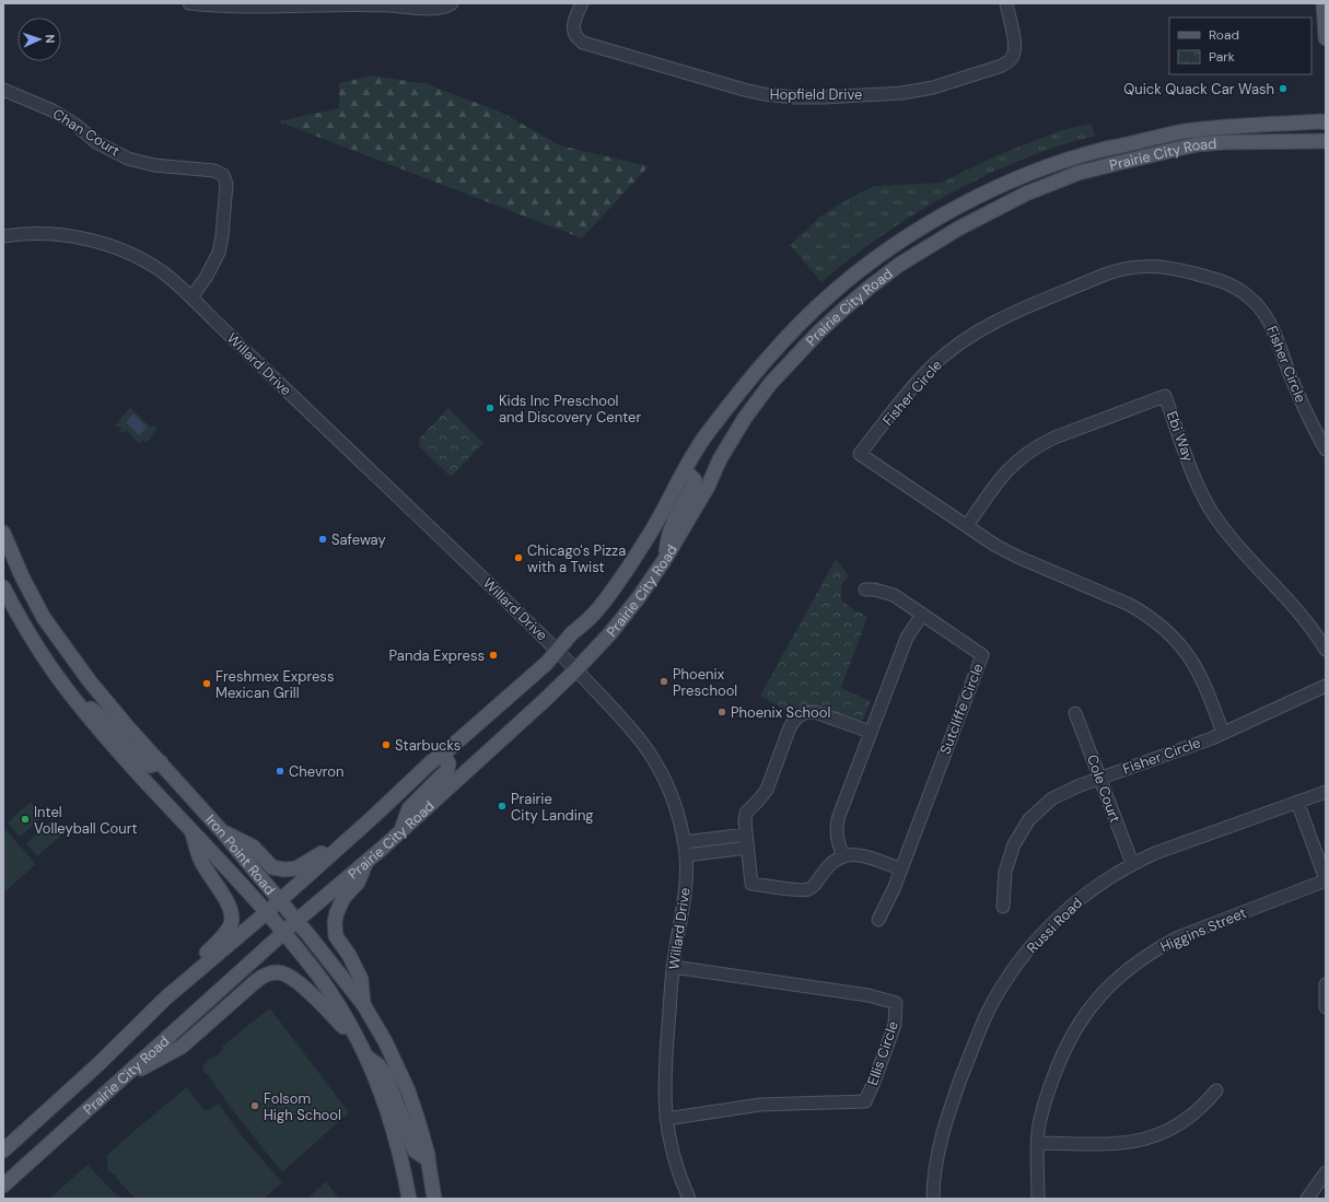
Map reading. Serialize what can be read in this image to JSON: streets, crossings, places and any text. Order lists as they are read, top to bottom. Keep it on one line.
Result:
{"streets":{"main road":["Prairie City Road","Iron Point Road"],"street":["Hopfield Drive","Chan Court","Willard Drive","Fisher Circle","Ebi Way","Sutcliffe Circle","Cole Court","Russi Road","Higgins Street","Ellis Circle"]},"crossings":[["Chan Court","Willard Drive"],["Prairie City Road","Willard Drive"],["Prairie City Road","Iron Point Road"],["Willard Drive","Ellis Circle"],["Fisher Circle","Ebi Way"],["Fisher Circle","Cole Court"],["Cole Court","Russi Road"]],"places":["Quick Quack Car Wash","Kids Inc Preschool and Discovery Center","Safeway","Chicago's Pizza with a Twist","Panda Express","Phoenix Preschool","Freshmex Express Mexican Grill","Phoenix School","Starbucks","Chevron","Prairie City Landing","Intel Volleyball Court","Folsom High School"],"legend":["Road","Park"],"north":"right"}
